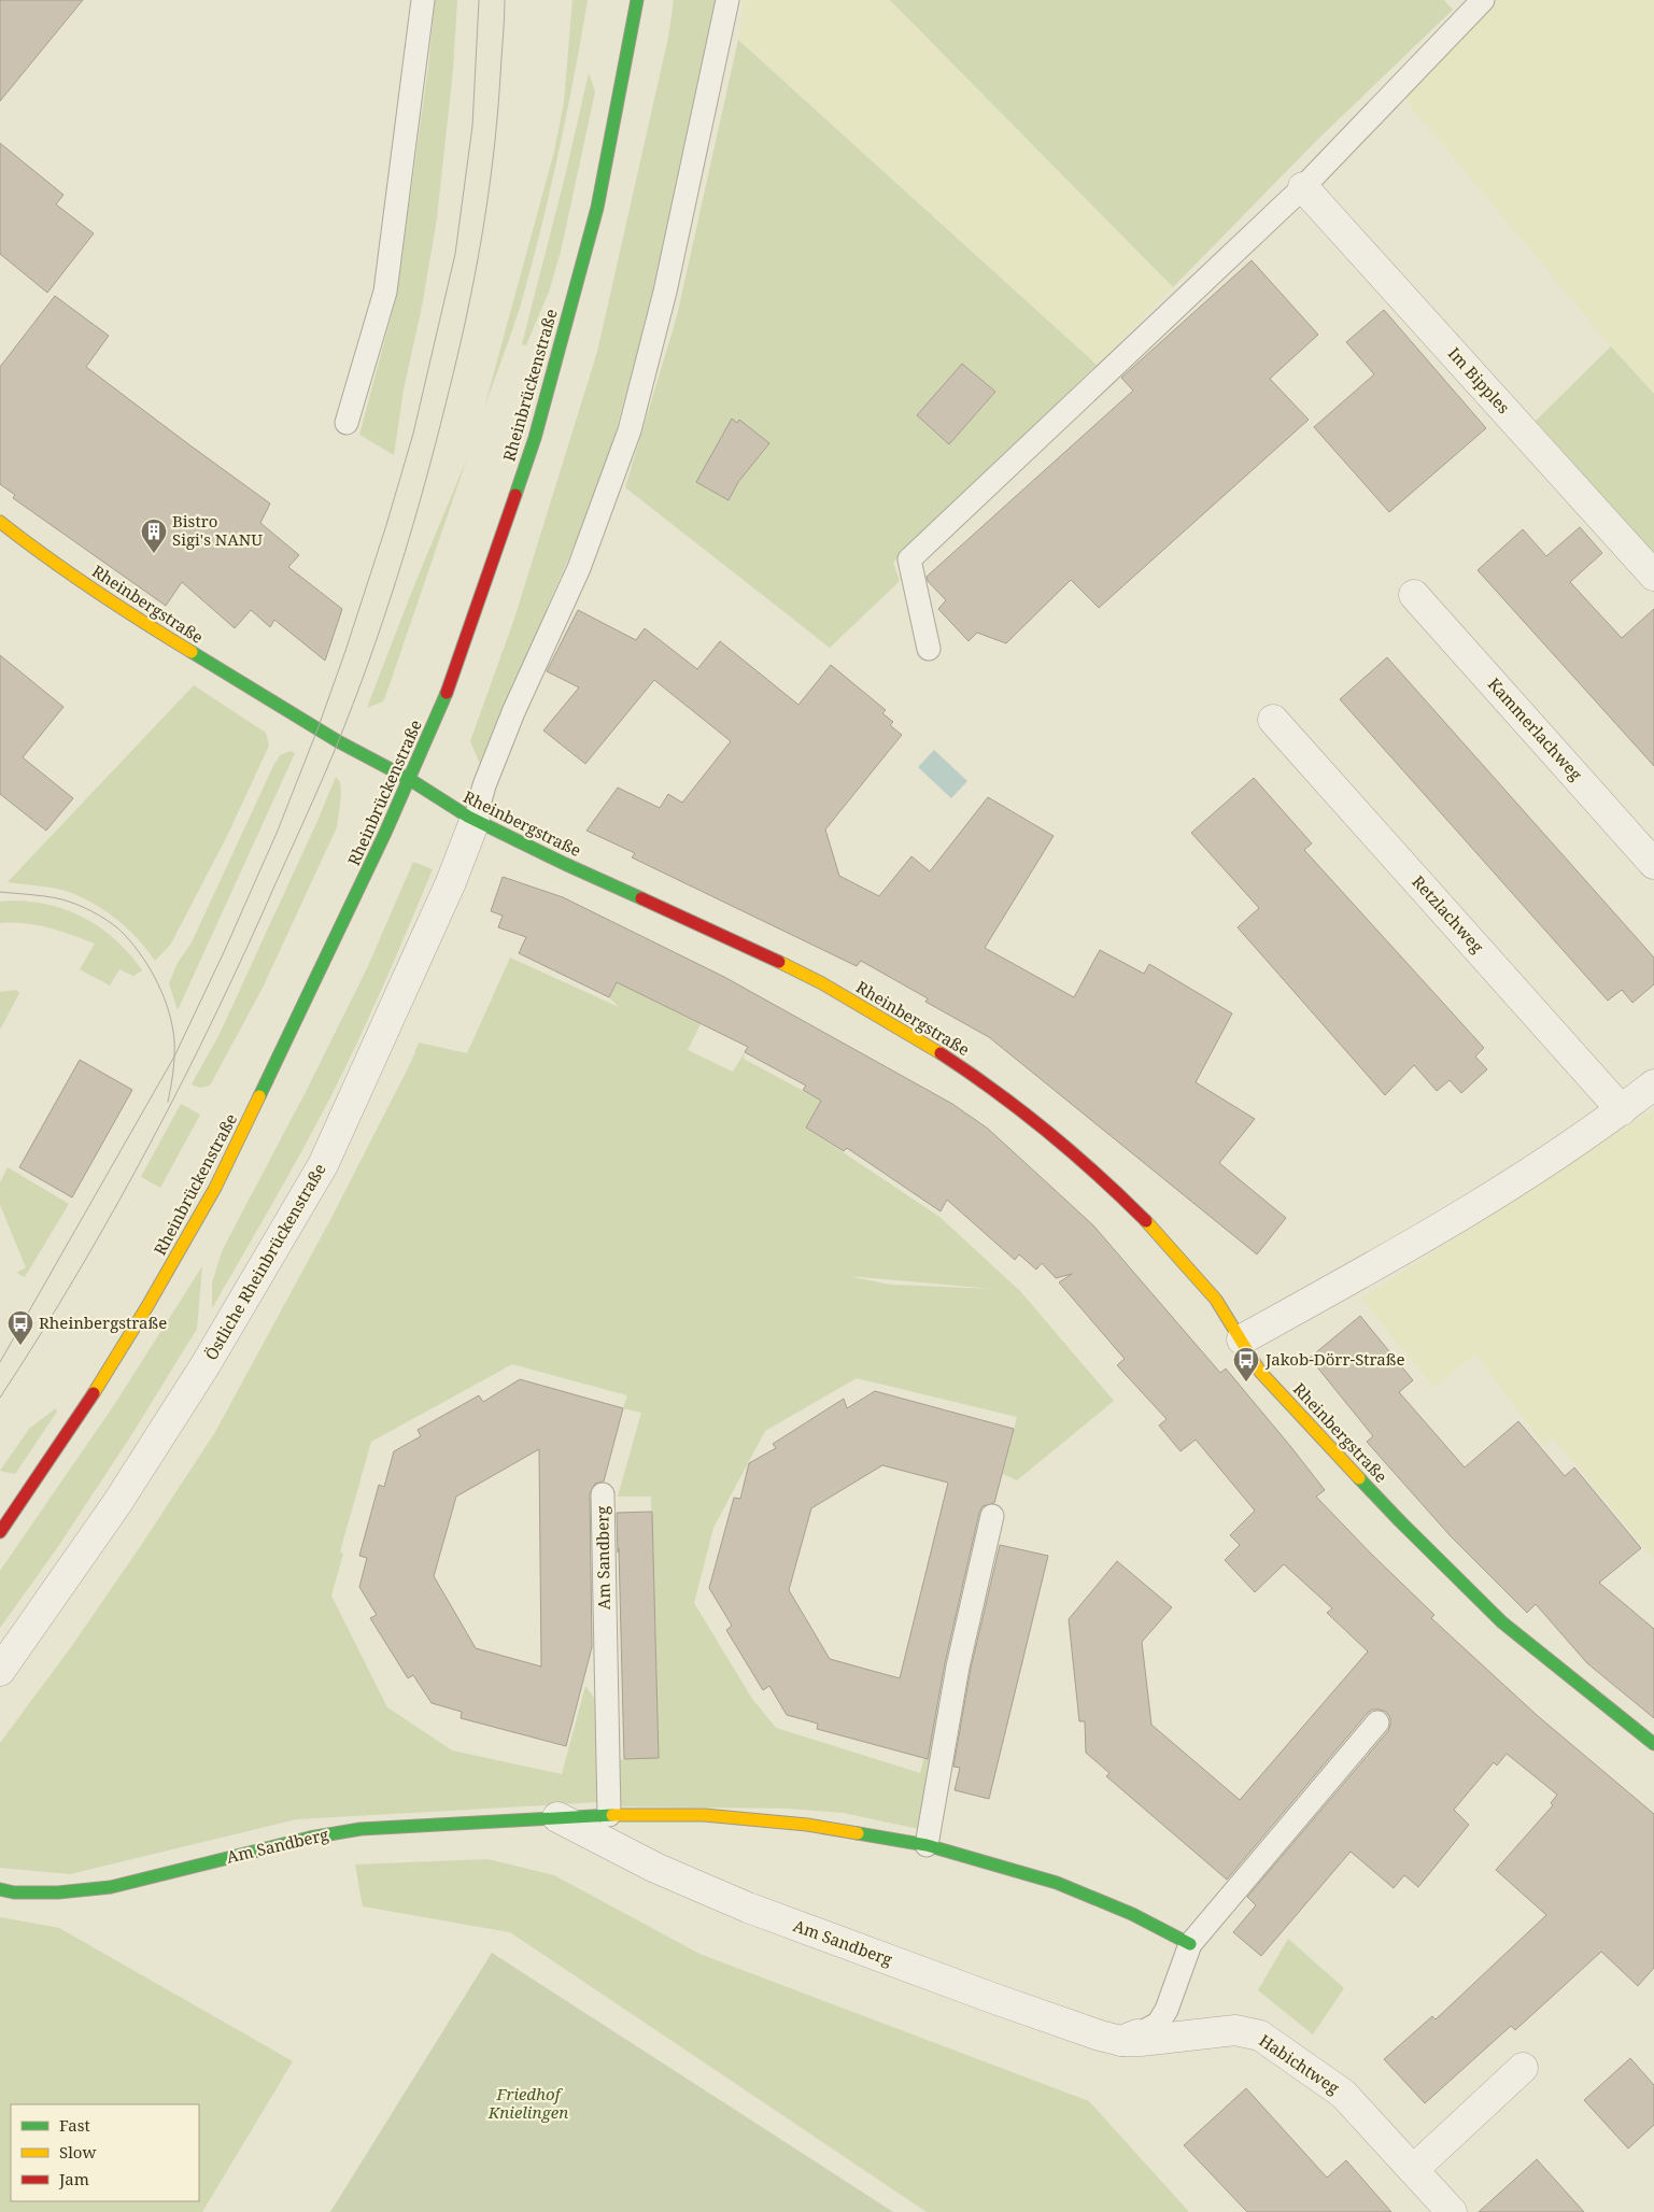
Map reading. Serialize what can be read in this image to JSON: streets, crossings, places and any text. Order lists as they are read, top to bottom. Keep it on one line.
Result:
{"streets":{"street":["Im Bipples","Rheinbrückenstraße","Rheinbergstraße","Kammerlachweg","Retzlachweg","Östliche Rheinbrückenstraße","Am Sandberg","Habichtweg"]},"crossings":[["Rheinbrückenstraße","Rheinbergstraße"],["Rheinbergstraße","Östliche Rheinbrückenstraße"],["Am Sandberg","Habichtweg"]],"parks":["Friedhof Knielingen"],"places":{"building":["Bistro Sigi's NANU"],"bus stop":["Rheinbergstraße","Jakob-Dörr-Straße"]},"legend":["Fast","Slow","Jam"]}
